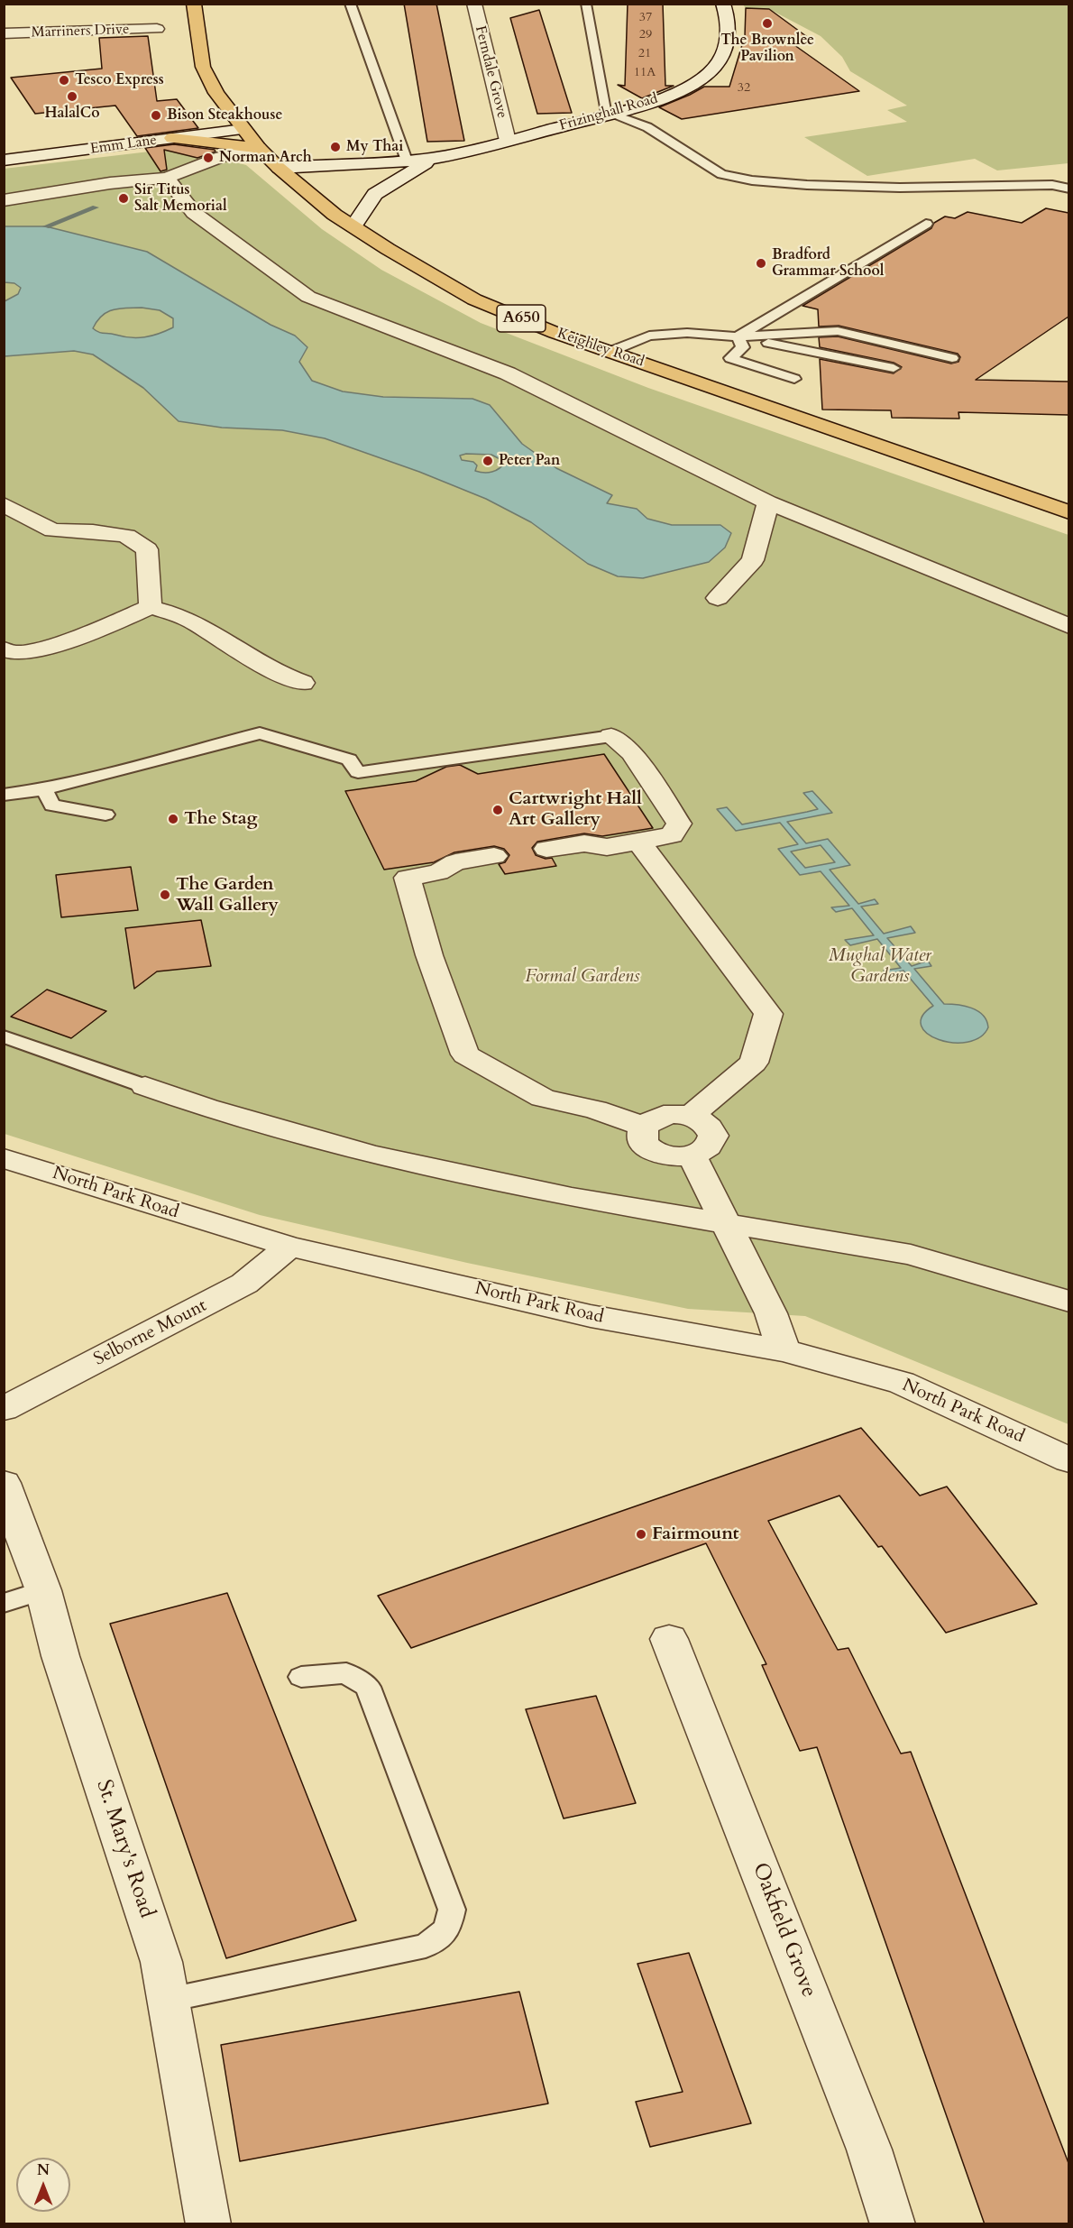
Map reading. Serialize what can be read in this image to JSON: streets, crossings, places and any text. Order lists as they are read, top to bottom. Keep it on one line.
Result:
{"streets":{"highway":["A650","Keighley Road"],"street":["Marriners Drive","Ferndale Grove","Frizinghall Road","Emm Lane","North Park Road","Selborne Mount","St. Mary's Road","Oakfield Grove"]},"crossings":[["Ferndale Grove","Frizinghall Road"],["Frizinghall Road","Keighley Road"],["Emm Lane","Keighley Road"],["North Park Road","Selborne Mount"]],"parks":["Mughal Water Gardens","Formal Gardens"],"places":["The Brownlee Pavilion","Tesco Express","HalalCo","Bison Steakhouse","My Thai","Norman Arch","Sir Titus Salt Memorial","Bradford Grammar School","Peter Pan","Cartwright Hall Art Gallery","The Stag","The Garden Wall Gallery","Fairmount"],"house_numbers":["37","29","21","11A","32"],"north":"top"}
